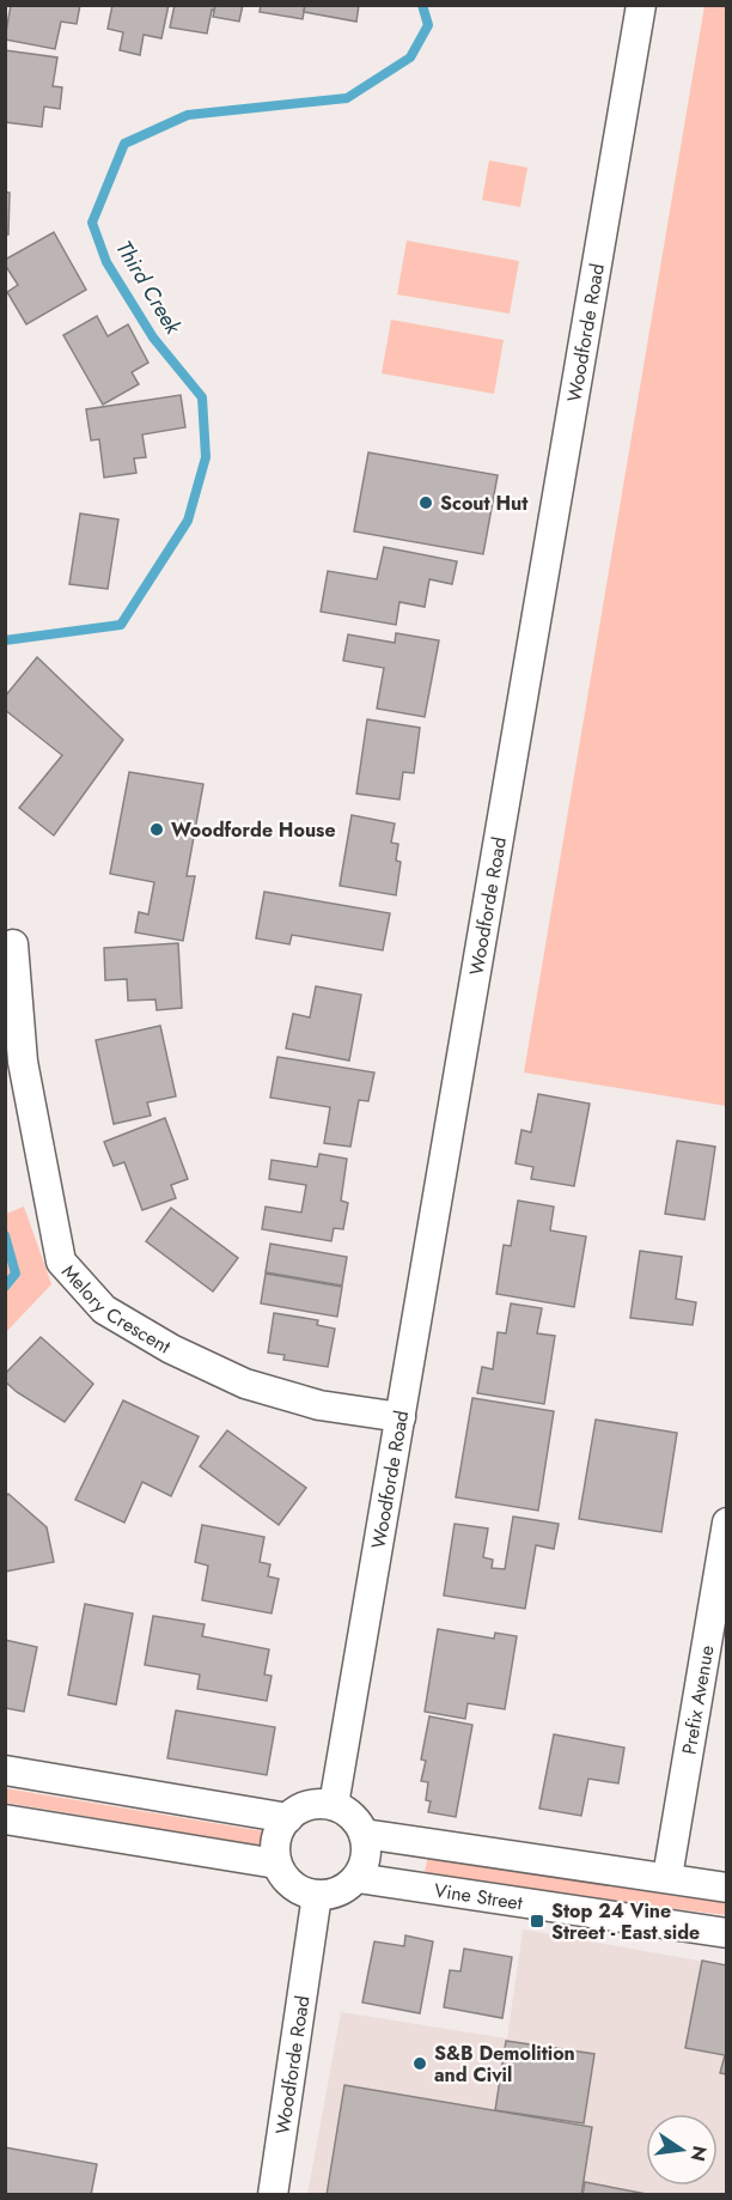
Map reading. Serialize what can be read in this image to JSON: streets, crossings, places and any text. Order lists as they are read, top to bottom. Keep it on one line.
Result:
{"streets":{"street":["Woodforde Road","Melory Crescent","Prefix Avenue","Vine Street"]},"crossings":[["Woodforde Road","Melory Crescent"],["Woodforde Road","Vine Street"]],"water":["Third Creek"],"places":{"other":["Scout Hut","Woodforde House","S&B Demolition and Civil"],"transit":["Stop 24 Vine Street - East side"]},"north":"right"}
